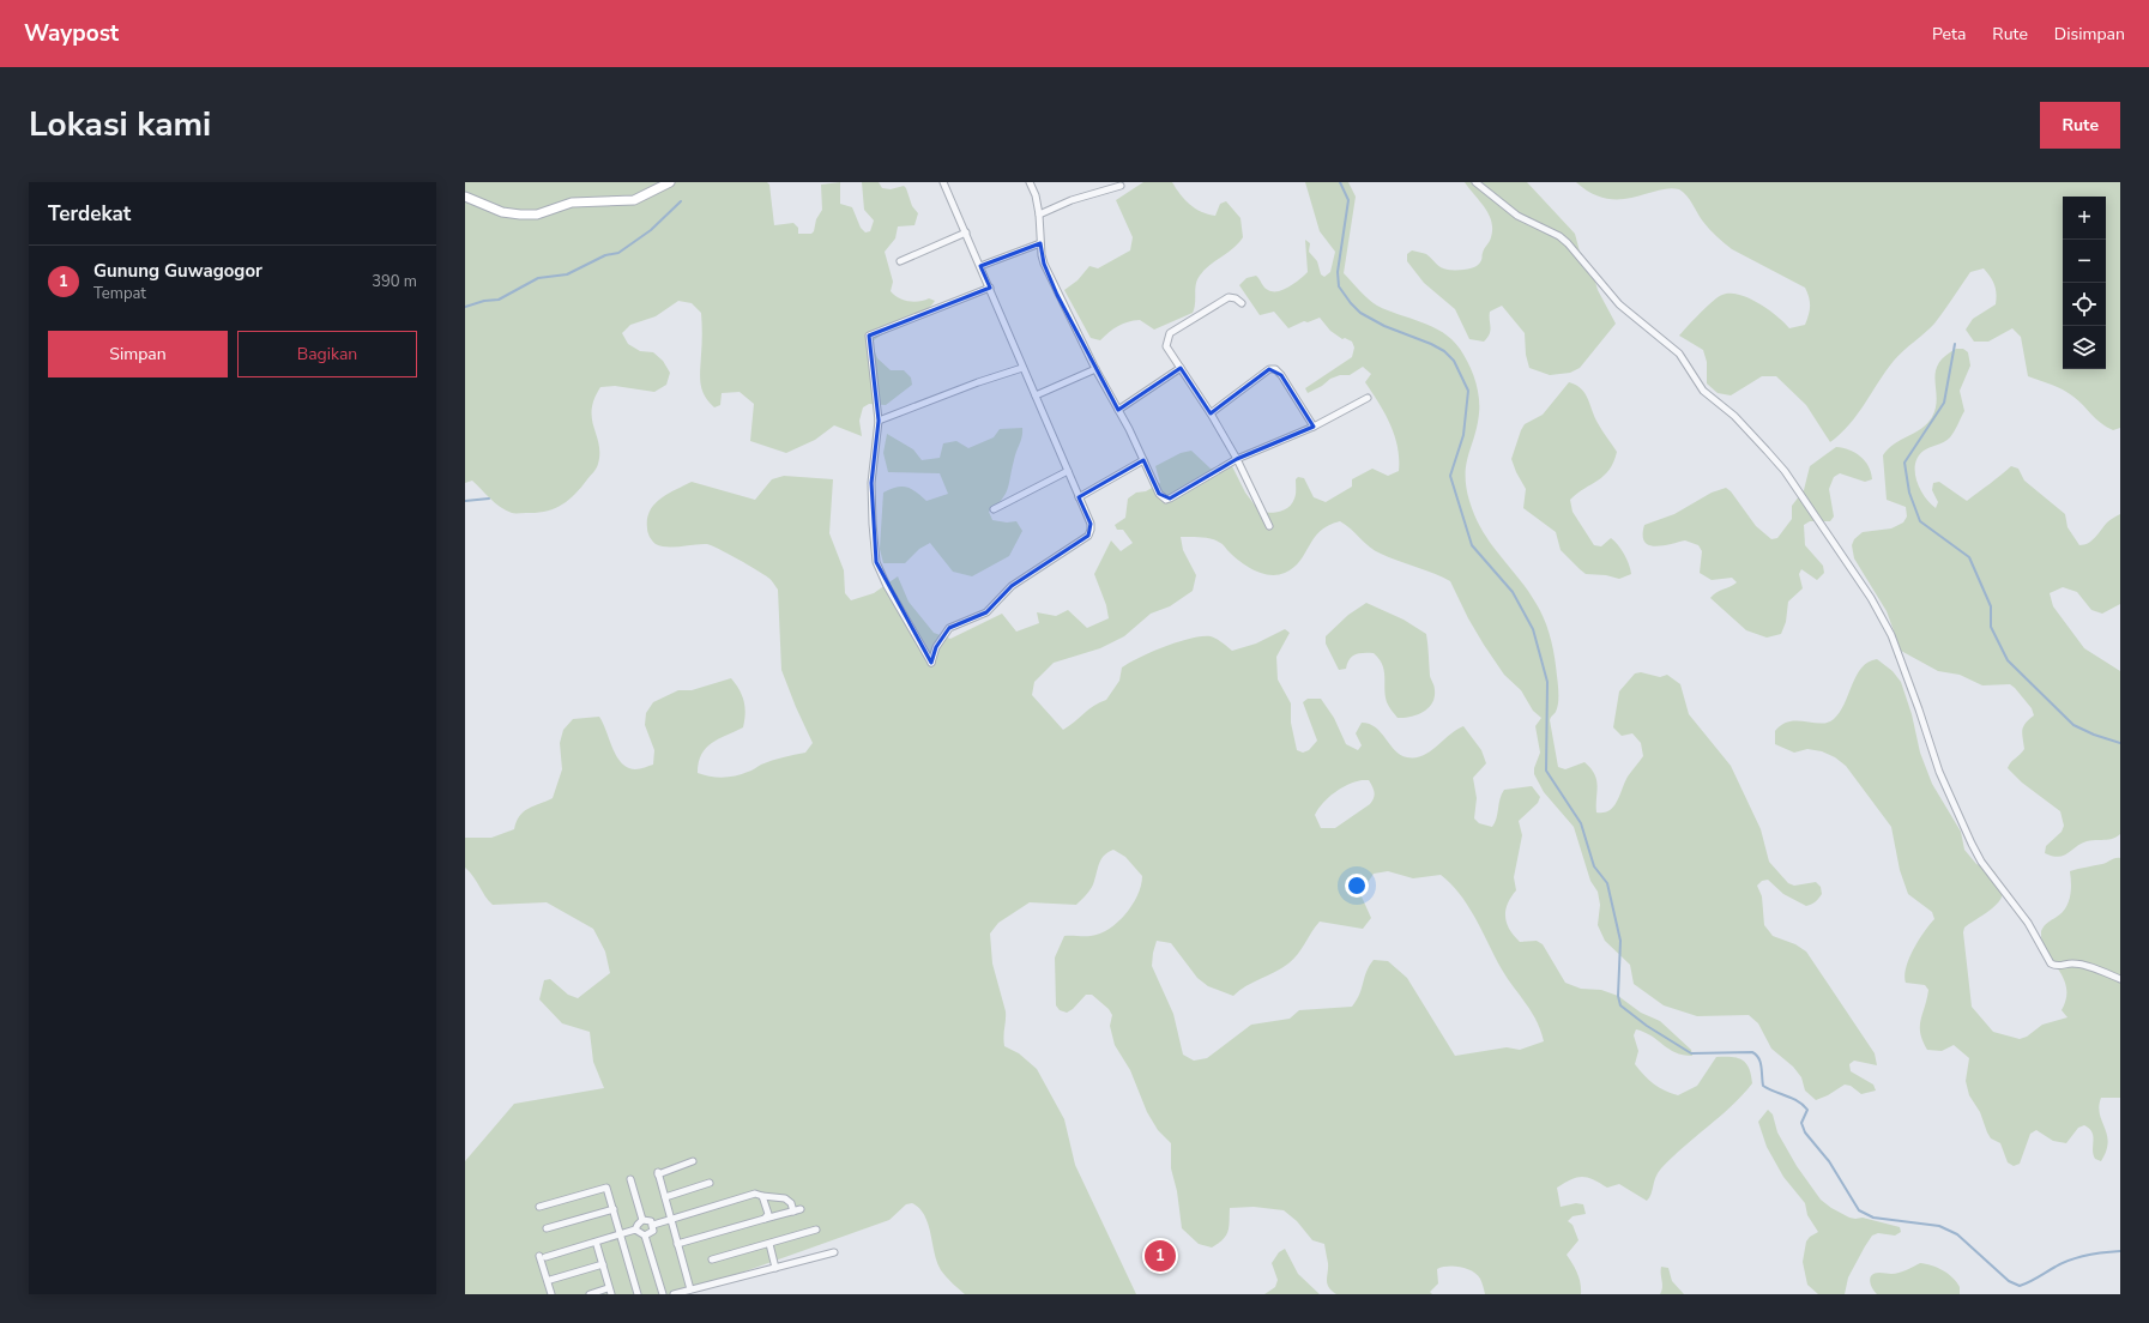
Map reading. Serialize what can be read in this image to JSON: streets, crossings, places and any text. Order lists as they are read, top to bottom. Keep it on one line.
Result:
{"page":{"header":"Waypost","nav":["Peta","Rute","Disimpan"],"title":"Lokasi kami","buttons":["Rute",["Simpan","Bagikan"]],"heading":"Terdekat","map_buttons":["+","−"],"list":[{"mark":"1","name":"Gunung Guwagogor","note":"Tempat","value":"390 m"}],"pins":"1"}}
